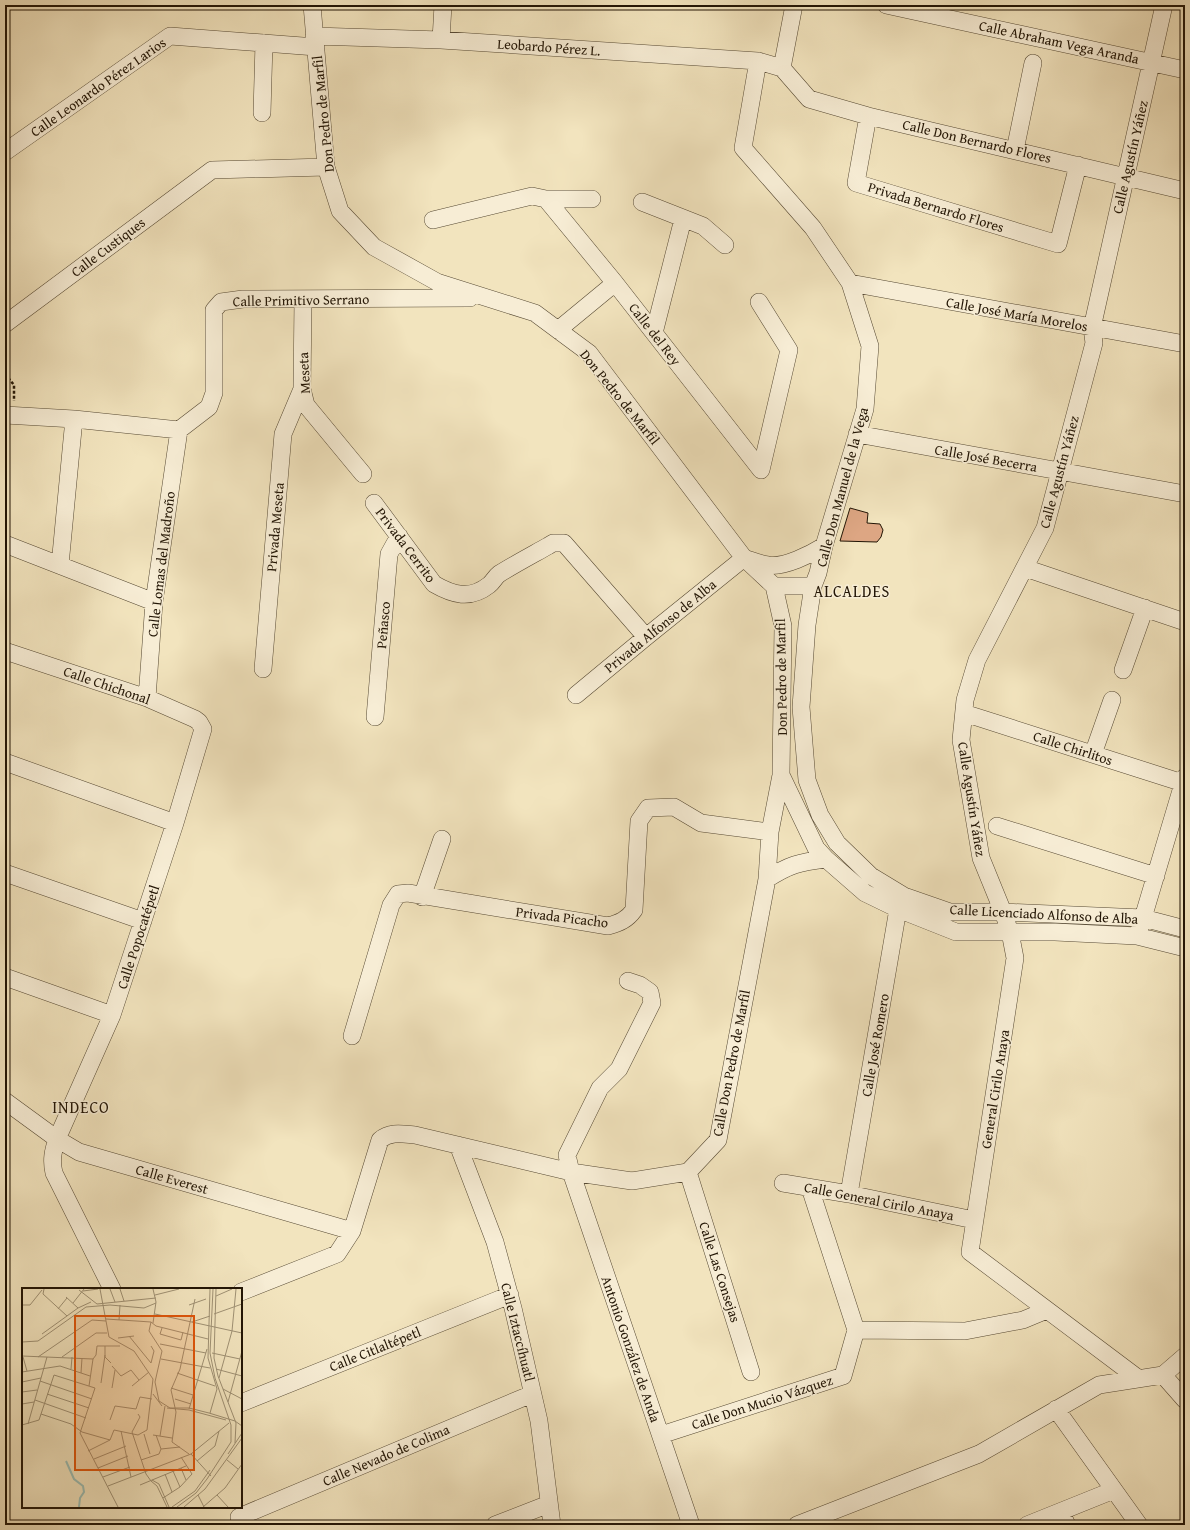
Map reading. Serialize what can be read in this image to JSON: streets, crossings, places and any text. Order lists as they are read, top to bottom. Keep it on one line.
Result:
{"streets":{"street":["Calle Abraham Vega Aranda","Leobardo Pérez L.","Calle Leonardo Pérez Larios","Don Pedro de Marfil","Calle Don Bernardo Flores","Calle Agustín Yáñez","Privada Bernardo Flores","Calle Custiques","Calle Primitivo Serrano","Calle José María Morelos","Calle del Rey","Meseta","Calle José Becerra","Calle Don Manuel de la Vega","Privada Meseta","Privada Cerrito","Calle Lomas del Madroño","Peñasco","Privada Alfonso de Alba","Calle Chichonal","Calle Chirlitos","Calle Licenciado Alfonso de Alba","Privada Picacho","Calle Popocatépetl","Calle José Romero","Calle Don Pedro de Marfil","General Cirilo Anaya","Calle Everest","Calle General Cirilo Anaya","Calle Las Consejas","Calle Iztaccíhuatl","Calle Citlaltépetl","Antonio González de Anda","Calle Don Mucio Vázquez","Calle Nevado de Colima"]},"crossings":[["Calle Abraham Vega Aranda","Calle Agustín Yáñez"],["Leobardo Pérez L.","Calle Leonardo Pérez Larios"],["Leobardo Pérez L.","Don Pedro de Marfil"],["Leobardo Pérez L.","Calle Don Bernardo Flores"],["Leobardo Pérez L.","Calle Don Manuel de la Vega"],["Calle Leonardo Pérez Larios","Don Pedro de Marfil"],["Don Pedro de Marfil","Calle Custiques"],["Don Pedro de Marfil","Calle Primitivo Serrano"],["Don Pedro de Marfil","Privada Alfonso de Alba"],["Don Pedro de Marfil","Calle Licenciado Alfonso de Alba"],["Don Pedro de Marfil","Calle Don Pedro de Marfil"],["Calle Don Bernardo Flores","Calle Agustín Yáñez"],["Calle Don Bernardo Flores","Privada Bernardo Flores"],["Calle Agustín Yáñez","Calle José María Morelos"],["Calle Agustín Yáñez","Calle José Becerra"],["Calle Agustín Yáñez","Calle Chirlitos"],["Calle Agustín Yáñez","Calle Licenciado Alfonso de Alba"],["Calle Agustín Yáñez","General Cirilo Anaya"],["Calle Primitivo Serrano","Meseta"],["Calle Primitivo Serrano","Calle Lomas del Madroño"],["Calle José María Morelos","Calle Don Manuel de la Vega"],["Meseta","Privada Meseta"],["Calle José Becerra","Calle Don Manuel de la Vega"],["Calle Don Manuel de la Vega","Calle Licenciado Alfonso de Alba"],["Privada Cerrito","Peñasco"],["Privada Cerrito","Privada Alfonso de Alba"],["Calle Lomas del Madroño","Calle Chichonal"],["Calle Chichonal","Calle Popocatépetl"],["Calle Licenciado Alfonso de Alba","Calle José Romero"],["Calle Licenciado Alfonso de Alba","Calle Don Pedro de Marfil"],["Calle Licenciado Alfonso de Alba","General Cirilo Anaya"],["Privada Picacho","Calle Don Pedro de Marfil"],["Calle Popocatépetl","Calle Everest"],["Calle José Romero","Calle General Cirilo Anaya"],["Calle Don Pedro de Marfil","Calle Las Consejas"],["General Cirilo Anaya","Calle General Cirilo Anaya"],["Calle Iztaccíhuatl","Calle Citlaltépetl"],["Calle Iztaccíhuatl","Calle Nevado de Colima"],["Antonio González de Anda","Calle Don Mucio Vázquez"]],"districts":["ALCALDES","INDECO"]}
